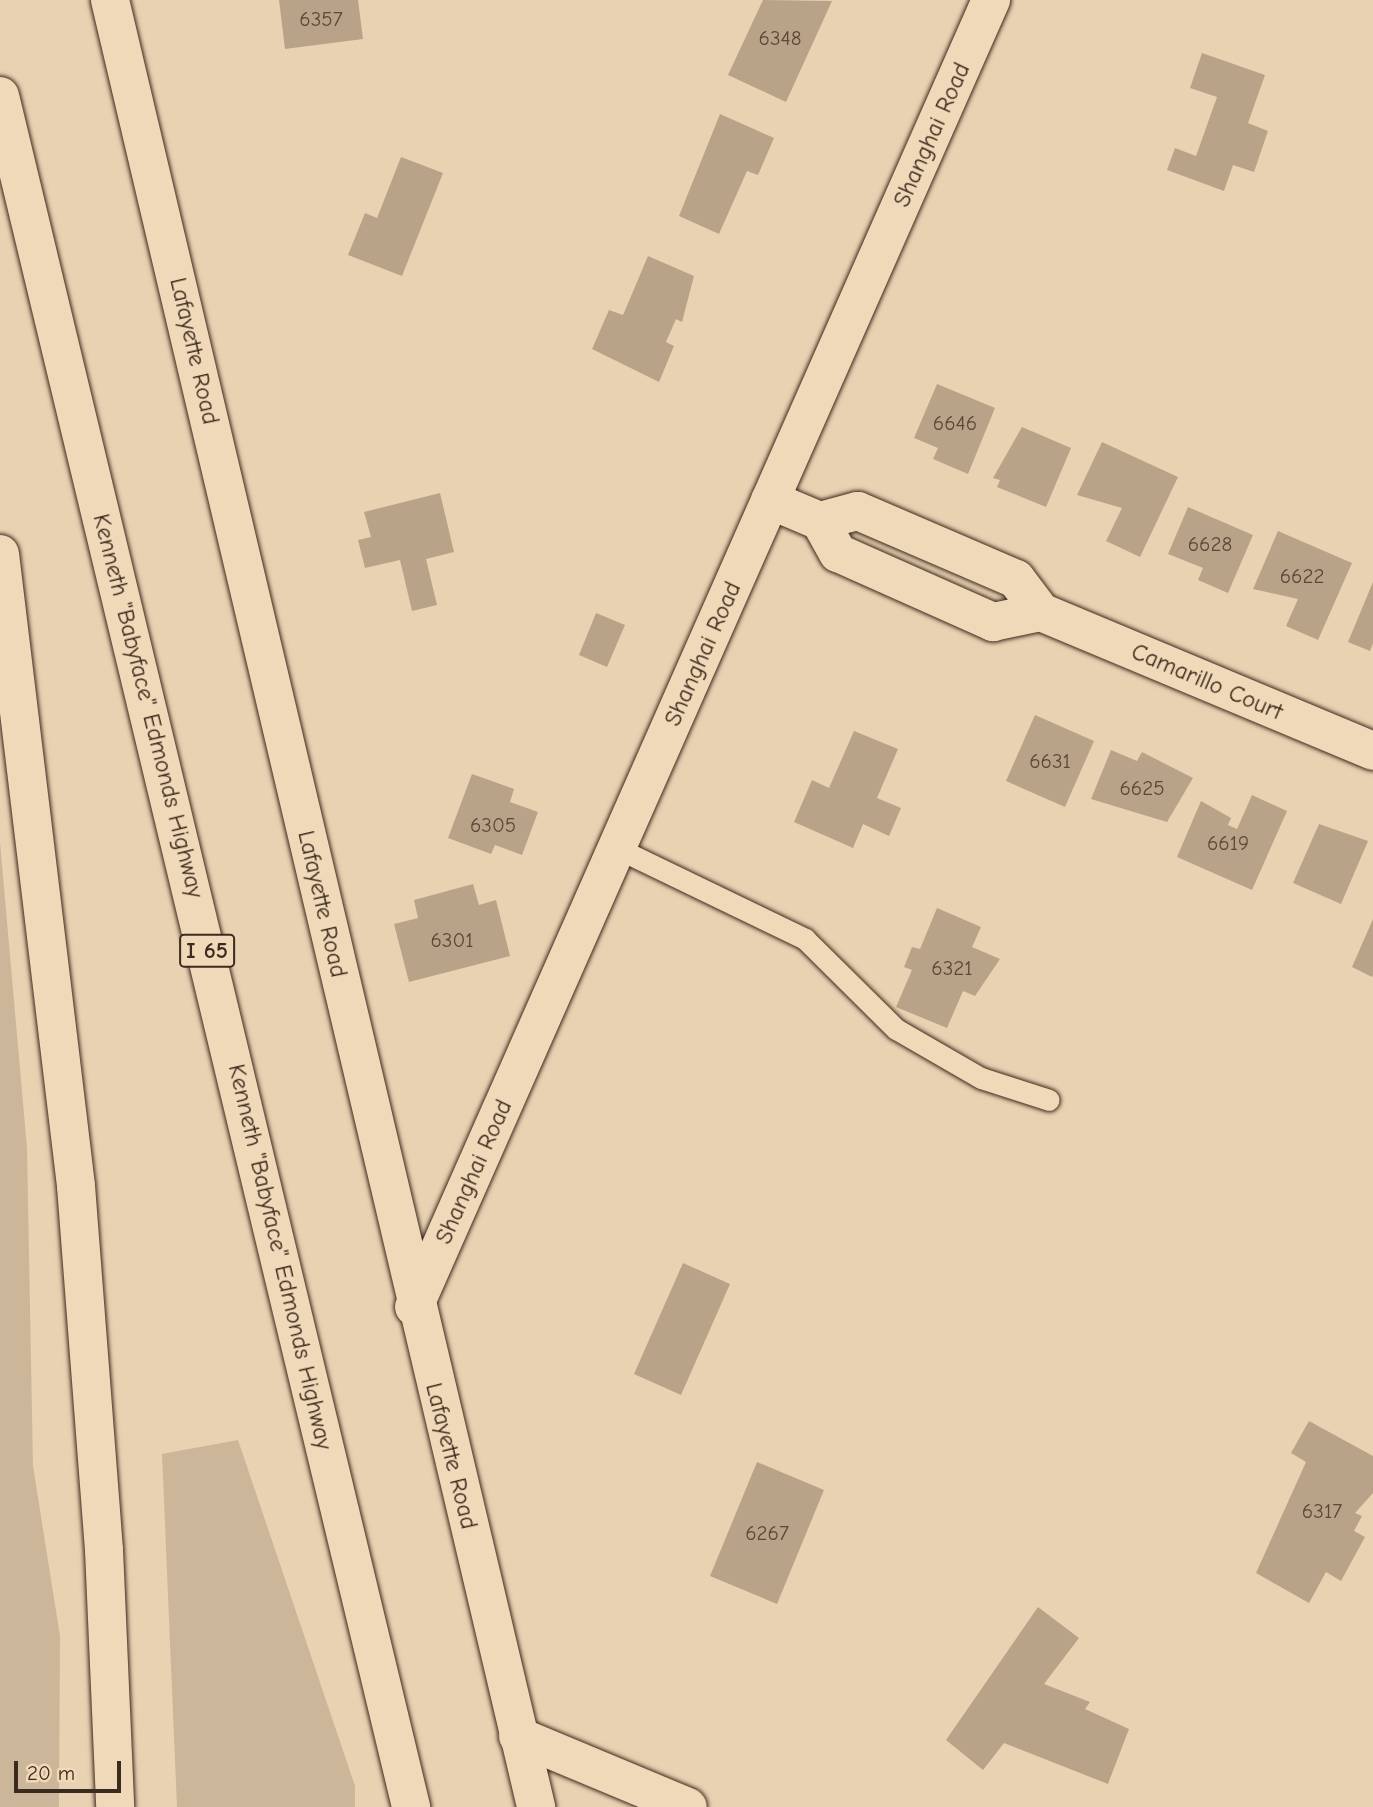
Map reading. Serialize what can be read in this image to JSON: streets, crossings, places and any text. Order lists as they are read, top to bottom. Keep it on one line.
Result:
{"streets":{"main road":["Shanghai Road","Lafayette Road","Camarillo Court","Kenneth \"Babyface\" Edmonds Highway","I 65"]},"crossings":[["Shanghai Road","Lafayette Road"],["Shanghai Road","Camarillo Court"]],"house_numbers":["6357","6348","6646","6628","6622","6631","6625","6305","6619","6301","6321","6317","6267"],"scale_bar":"20 m"}
